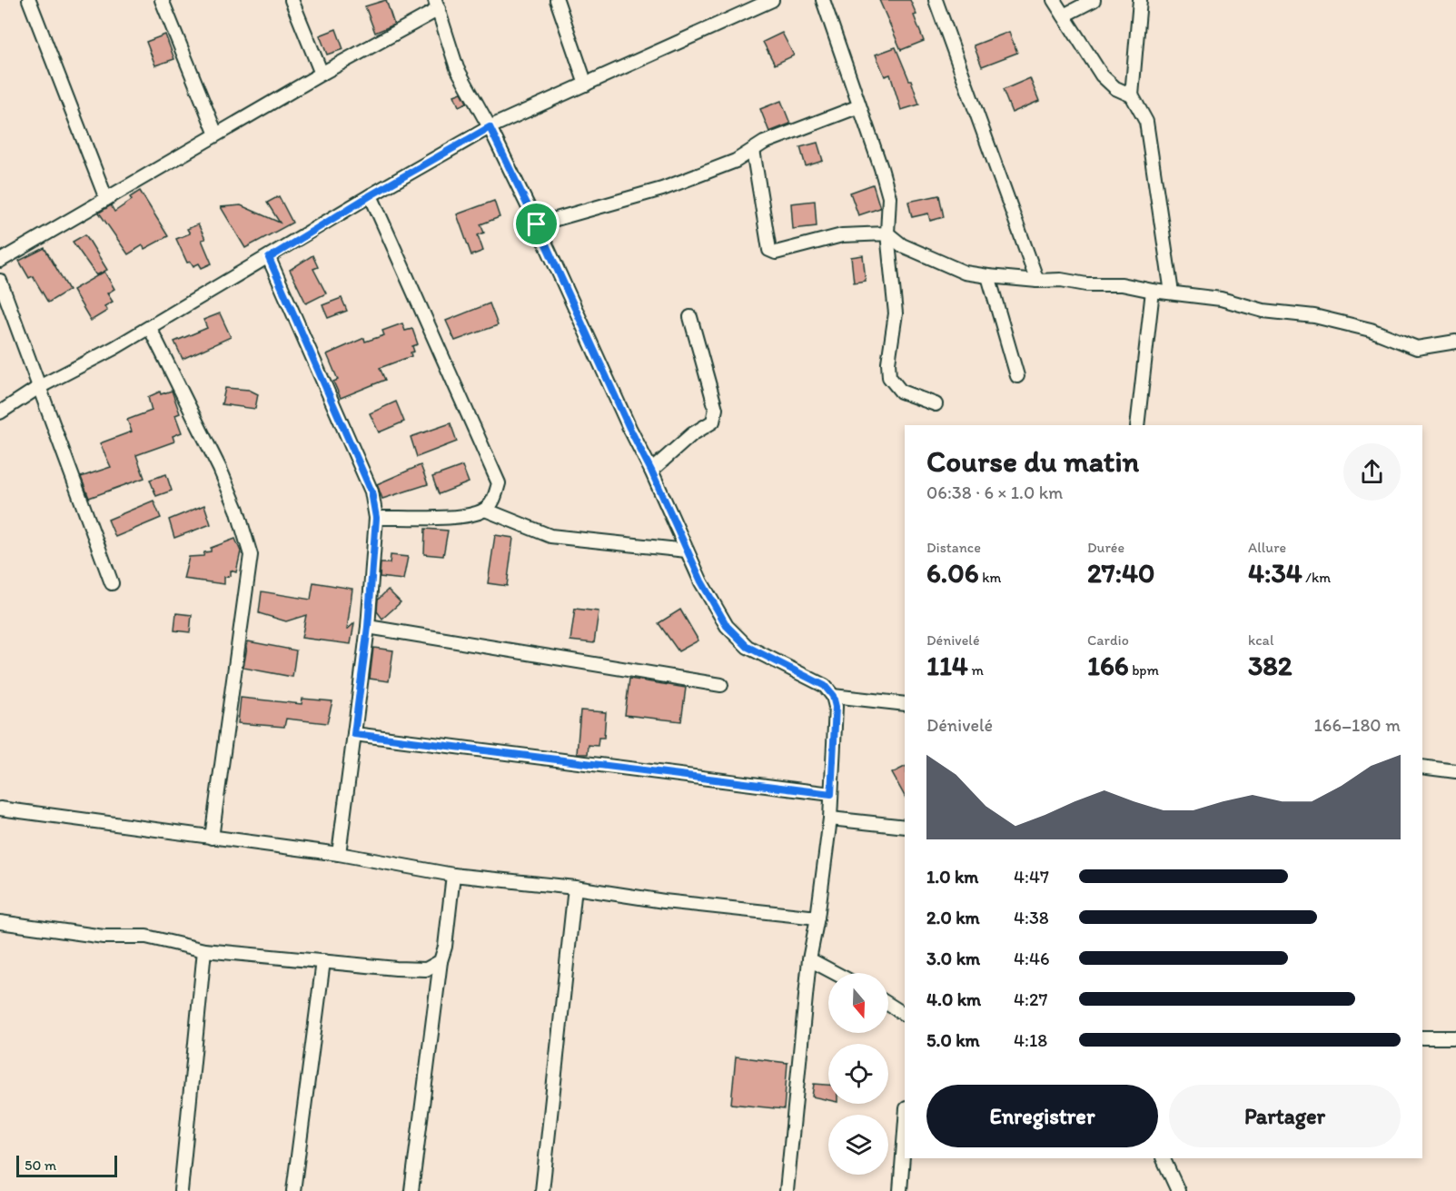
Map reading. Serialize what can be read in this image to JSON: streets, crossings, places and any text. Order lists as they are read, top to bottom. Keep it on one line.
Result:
{"scale_bar":"50 m","north":"bottom","page":{"heading":["Course du matin","06:38 · 6 × 1.0 km"],"stats":[["Distance","6.06 km"],["Durée","27:40"],["Allure","4:34 /km"],["Dénivelé","114 m"],["Cardio","166 bpm"],["kcal","382"]],"chart":["Dénivelé","166–180 m"],"list":[{"name":"1.0 km","note":"4:47"},{"name":"2.0 km","note":"4:38"},{"name":"3.0 km","note":"4:46"},{"name":"4.0 km","note":"4:27"},{"name":"5.0 km","note":"4:18"}],"buttons":["Enregistrer","Partager"],"scale":"50 m"}}
